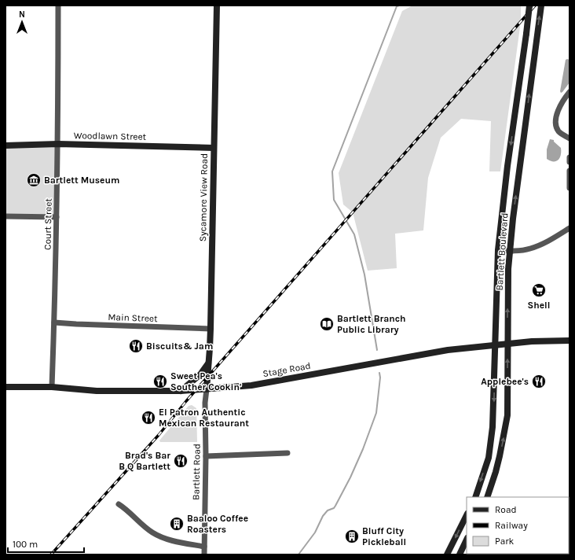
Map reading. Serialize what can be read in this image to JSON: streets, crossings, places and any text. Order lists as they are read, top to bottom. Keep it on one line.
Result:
{"streets":{"main road":["Woodlawn Street","Sycamore View Road","Bartlett Boulevard","Stage Road"],"street":["Court Street","Main Street","Bartlett Road"]},"crossings":[["Woodlawn Street","Sycamore View Road"],["Woodlawn Street","Court Street"],["Sycamore View Road","Main Street"],["Sycamore View Road","Stage Road"],["Sycamore View Road","Bartlett Road"],["Court Street","Main Street"],["Court Street","Stage Road"],["Bartlett Boulevard","Stage Road"],["Stage Road","Bartlett Road"]],"places":{"museum":["Bartlett Museum"],"supermarket":["Shell"],"library":["Bartlett Branch Public Library"],"restaurant":["Biscuits& Jam","Sweet Pea's Souther Cookin'","Applebee's","El Patron Authentic Mexican Restaurant","Brad's Bar B Q Bartlett"],"building":["Baaloo Coffee Roasters","Bluff City Pickleball"]},"legend":["Road","Railway","Park"],"scale_bar":"100 m","north":"top"}
